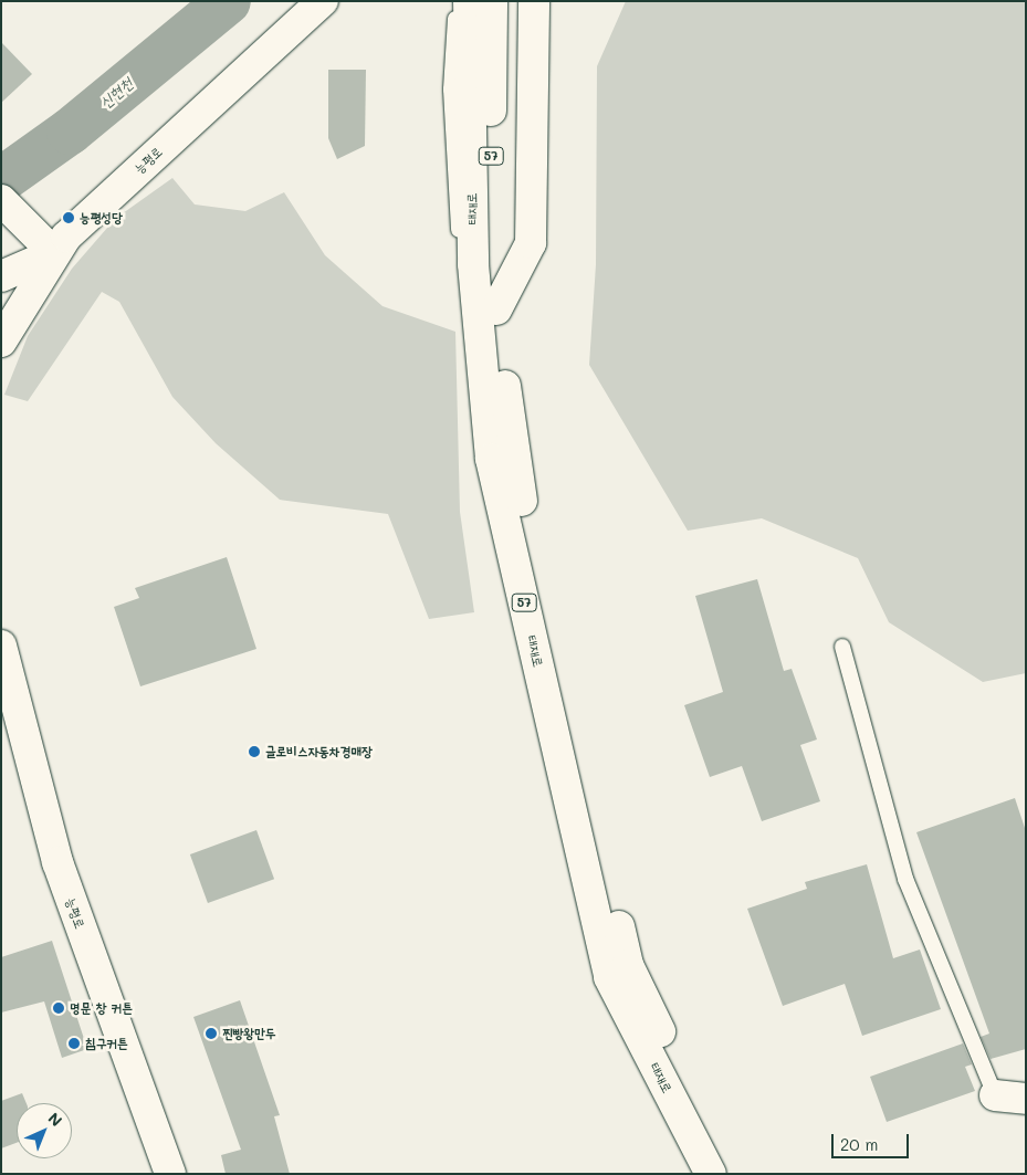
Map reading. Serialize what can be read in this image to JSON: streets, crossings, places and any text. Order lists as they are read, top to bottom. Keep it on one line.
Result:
{"streets":{"main road":["57","능평로","태재로"]},"water":["신현천"],"places":["능평성당","글로비스자동차경매장","명문 창 커튼","찐빵왕만두","침구커튼"],"scale_bar":"20 m","north":"top right"}
